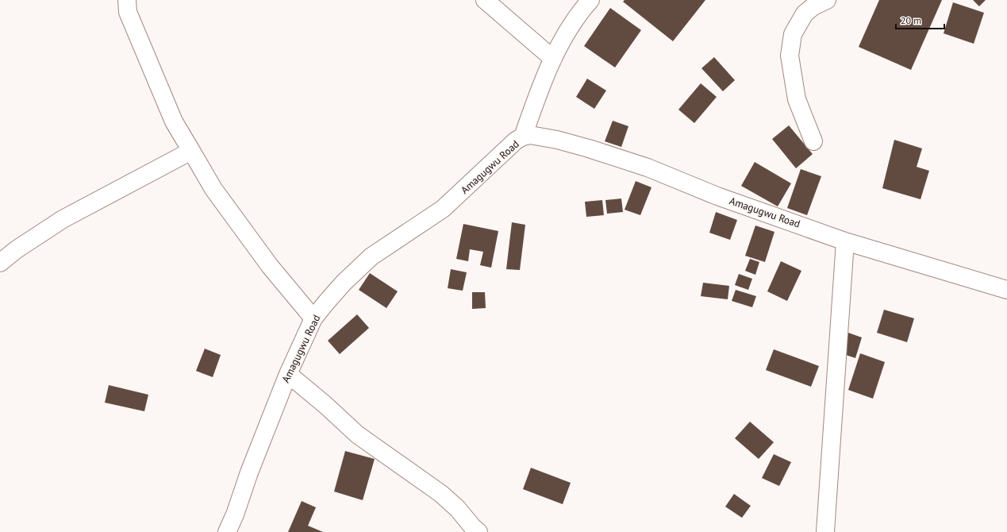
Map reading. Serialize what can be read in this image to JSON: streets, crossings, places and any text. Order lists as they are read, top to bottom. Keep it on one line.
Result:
{"streets":{"street":["Amagugwu Road"]},"scale_bar":"20 m"}
